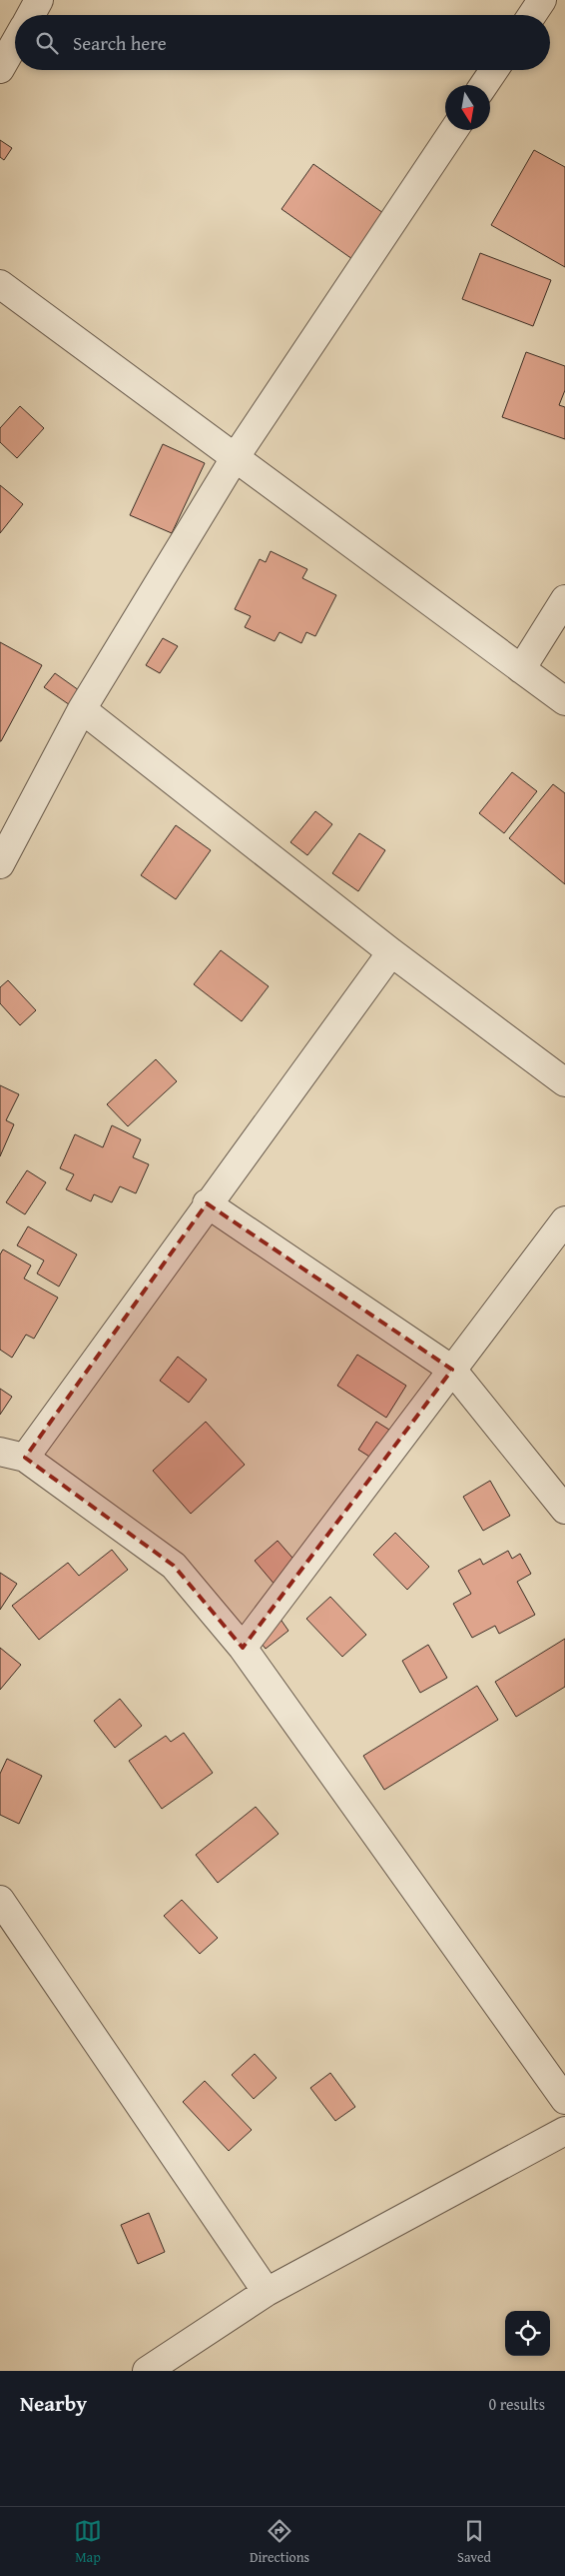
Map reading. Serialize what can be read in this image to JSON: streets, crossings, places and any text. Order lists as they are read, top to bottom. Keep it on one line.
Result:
{"north":"bottom","page":{"search":"Search here","heading":["Nearby","0 results"],"nav":["Map","Directions","Saved"]}}
